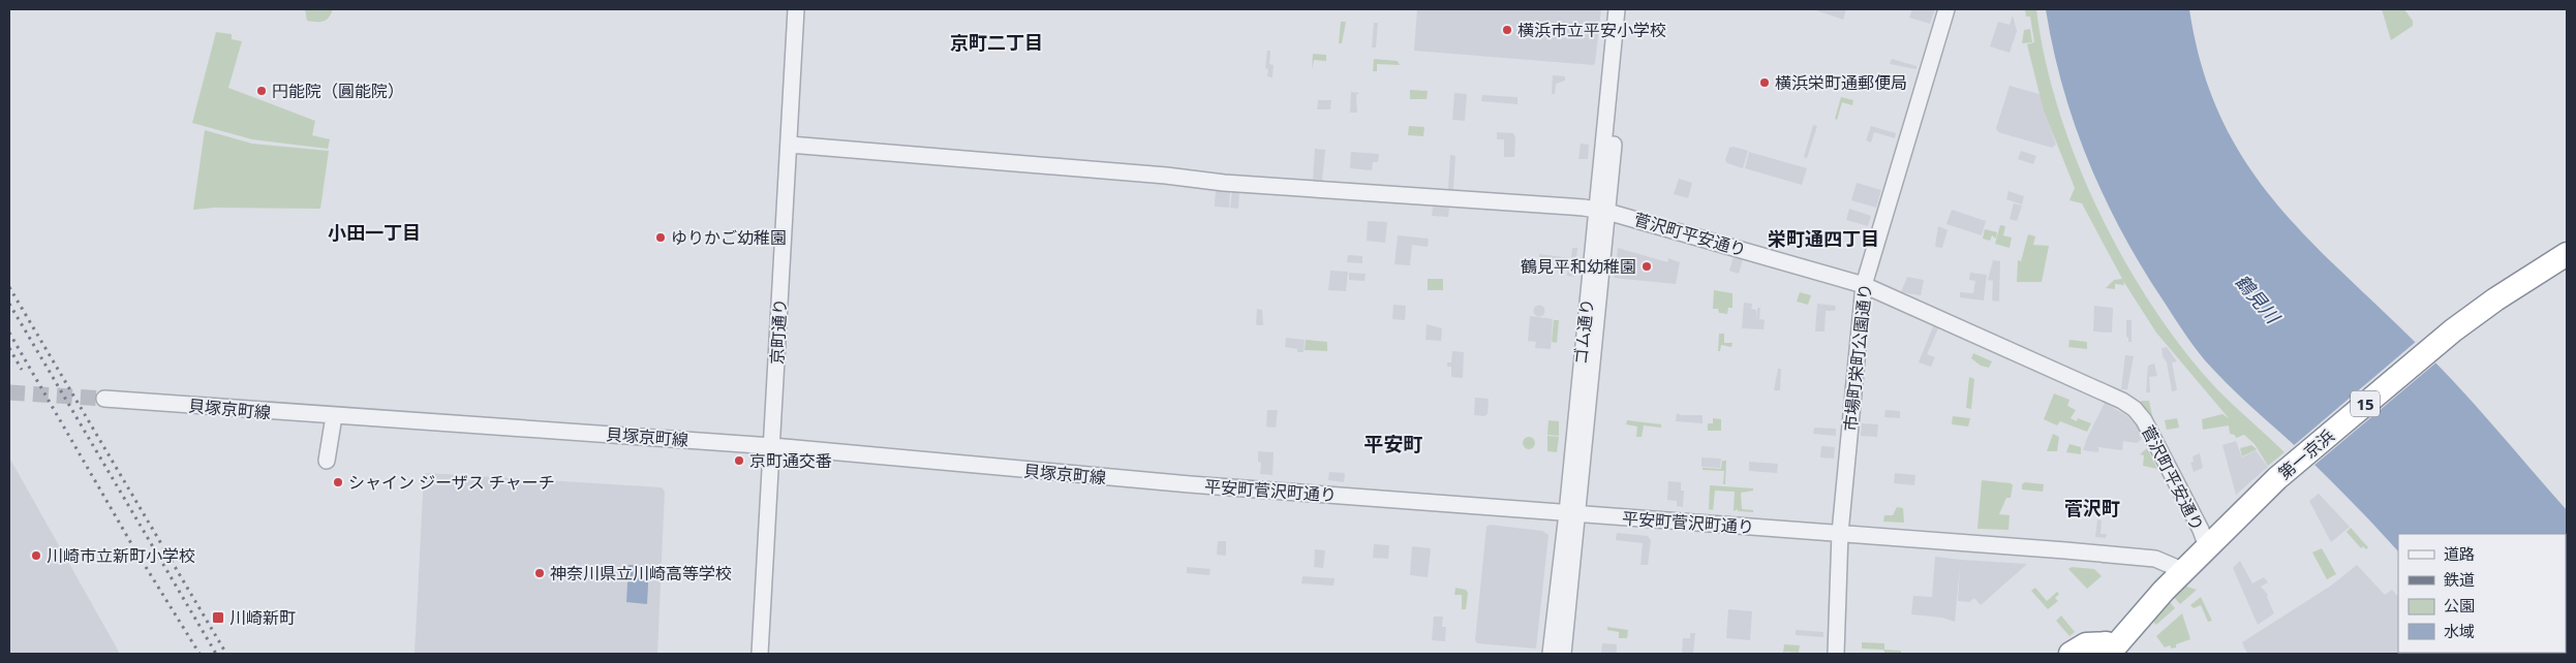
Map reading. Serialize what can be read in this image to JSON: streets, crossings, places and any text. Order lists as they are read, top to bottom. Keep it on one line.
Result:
{"streets":{"highway":["15","第一京浜"],"street":["菅沢町平安通り","京町通り","ゴム通り","市場町栄町公園通り","貝塚京町線","平安町菅沢町通り"]},"crossings":[["菅沢町平安通り","京町通り"],["菅沢町平安通り","ゴム通り"],["菅沢町平安通り","市場町栄町公園通り"],["菅沢町平安通り","第一京浜"],["京町通り","貝塚京町線"],["ゴム通り","平安町菅沢町通り"],["市場町栄町公園通り","平安町菅沢町通り"],["貝塚京町線","平安町菅沢町通り"],["第一京浜","平安町菅沢町通り"]],"districts":["京町二丁目","小田一丁目","栄町通四丁目","平安町","菅沢町"],"water":["鶴見川"],"places":{"other":["横浜市立平安小学校","横浜栄町通郵便局","円能院（圓能院）","ゆりかご幼稚園","鶴見平和幼稚園","京町通交番","シャイン ジーザス チャーチ","川崎市立新町小学校","神奈川県立川崎高等学校"],"transit":["川崎新町"]},"legend":["道路","鉄道","公園","水域"]}
